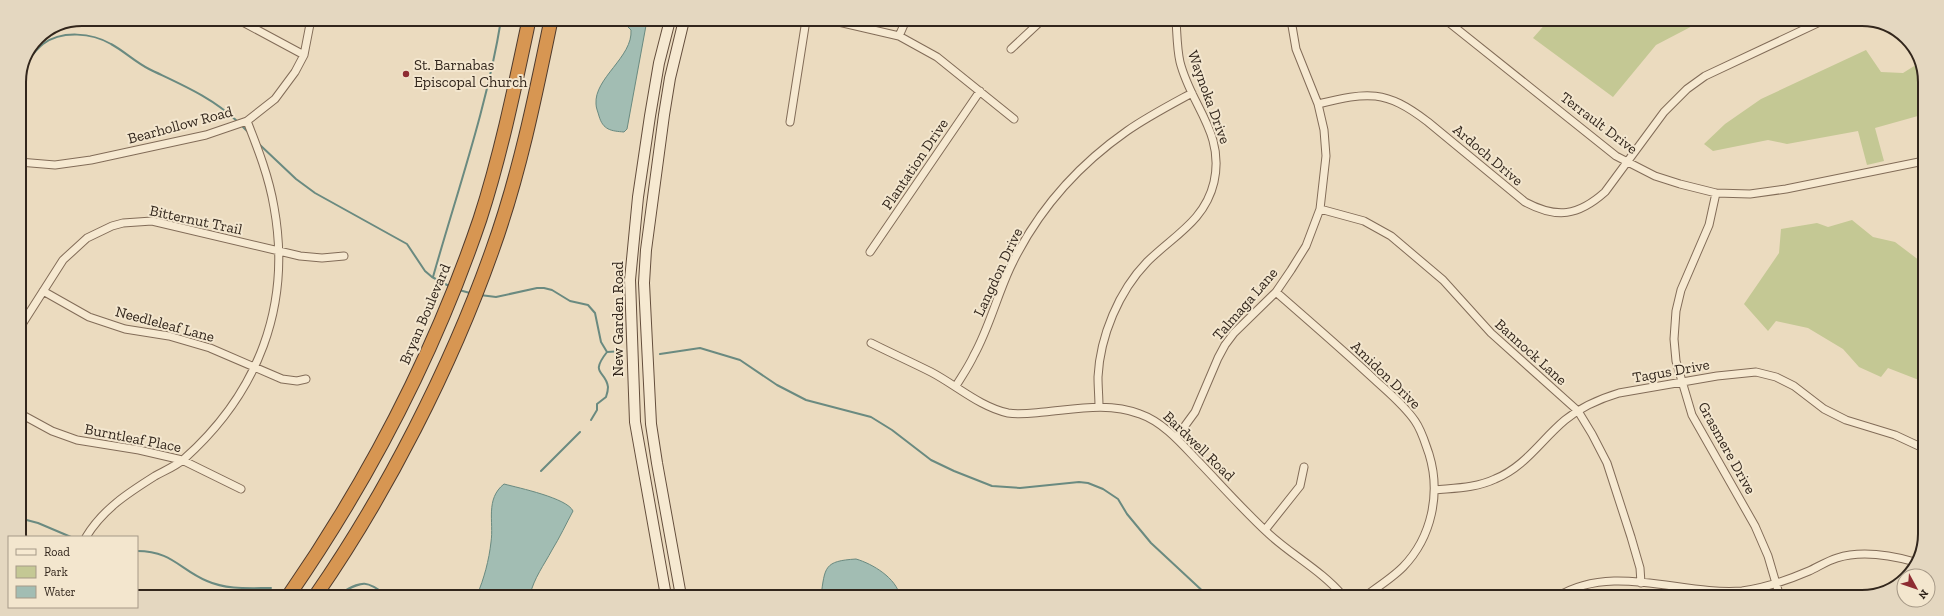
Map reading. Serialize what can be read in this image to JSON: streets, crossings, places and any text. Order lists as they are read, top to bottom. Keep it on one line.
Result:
{"streets":{"highway":["Bryan Boulevard"],"main road":["New Garden Road"],"street":["Waynoka Drive","Terrault Drive","Bearhollow Road","Ardoch Drive","Plantation Drive","Bitternut Trail","Langdon Drive","Talmaga Lane","Needleleaf Lane","Bannock Lane","Tagus Drive","Amidon Drive","Burntleaf Place","Bardwell Road","Grasmere Drive"]},"crossings":[["Waynoka Drive","Langdon Drive"],["Waynoka Drive","Bardwell Road"],["Terrault Drive","Ardoch Drive"],["Terrault Drive","Grasmere Drive"],["Ardoch Drive","Talmaga Lane"],["Bitternut Trail","Needleleaf Lane"],["Langdon Drive","Bardwell Road"],["Talmaga Lane","Bannock Lane"],["Talmaga Lane","Amidon Drive"],["Talmaga Lane","Bardwell Road"],["Bannock Lane","Tagus Drive"],["Tagus Drive","Amidon Drive"],["Tagus Drive","Grasmere Drive"]],"places":["St. Barnabas Episcopal Church"],"legend":["Road","Park","Water"],"north":"bottom right"}
